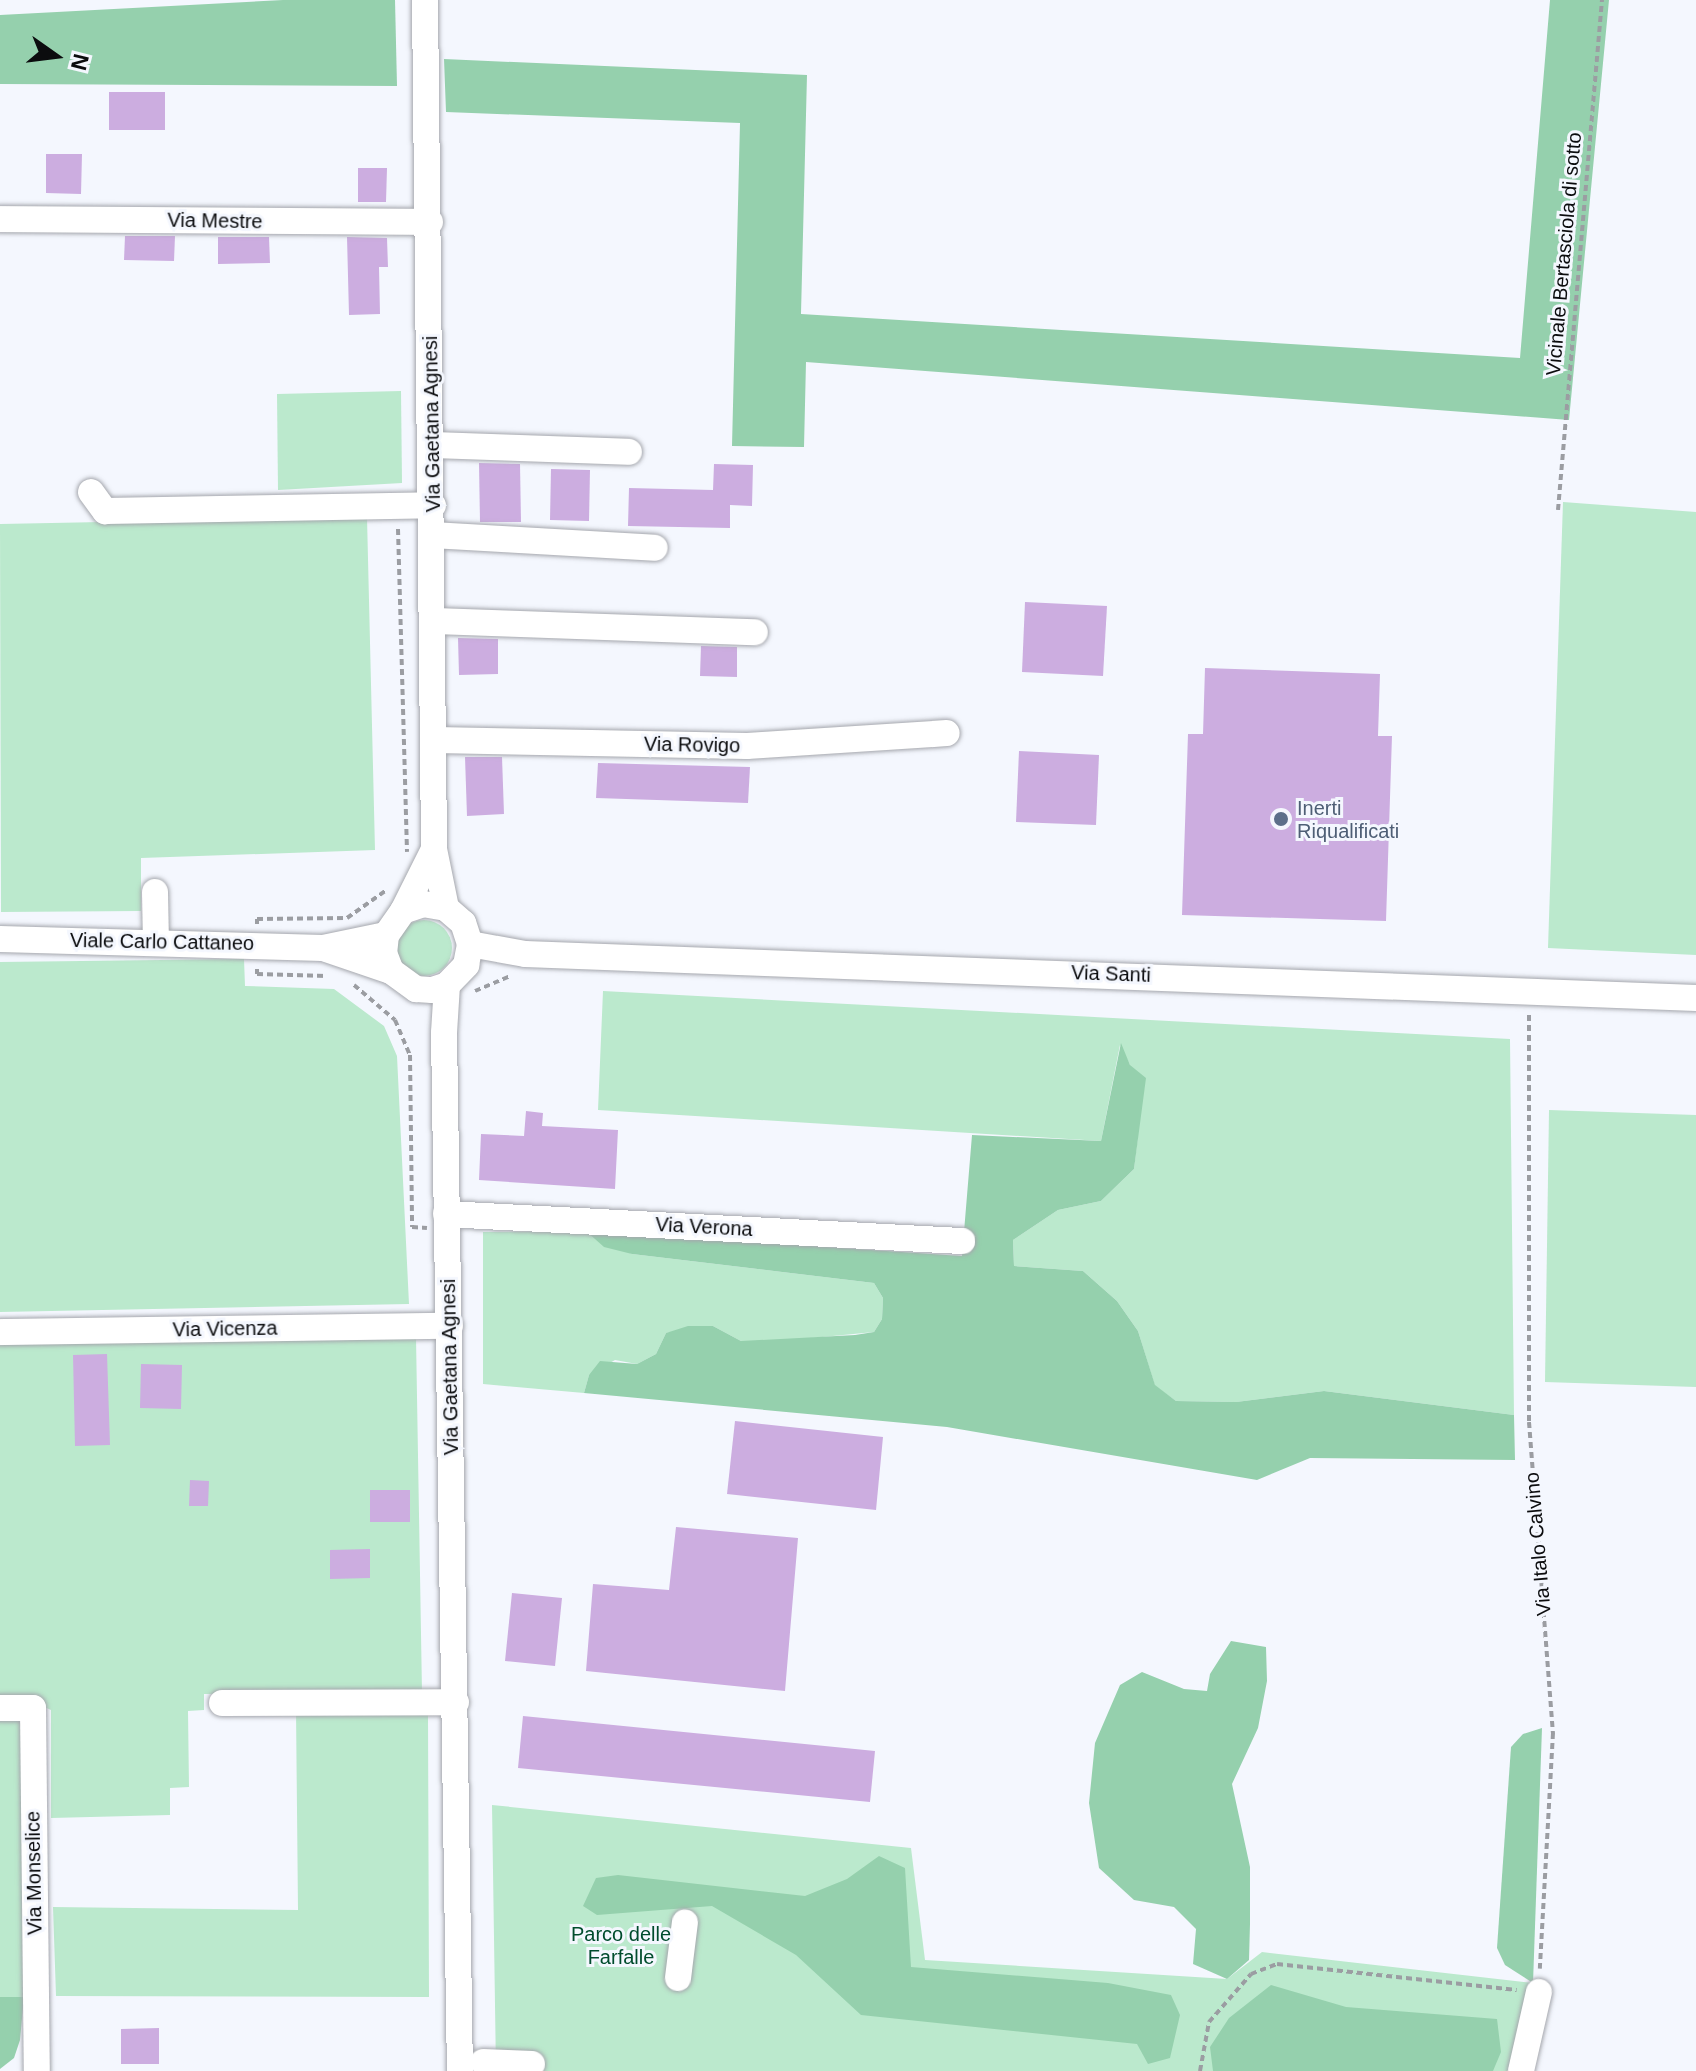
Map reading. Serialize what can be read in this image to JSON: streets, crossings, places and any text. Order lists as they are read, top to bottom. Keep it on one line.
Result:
{"streets":{"street":["Via Mestre","Via Gaetana Agnesi","Via Rovigo","Viale Carlo Cattaneo","Via Santi","Via Verona","Via Vicenza","Via Monselice"],"path":["Vicinale Bertasciola di sotto","Via Italo Calvino"]},"crossings":[["Via Mestre","Via Gaetana Agnesi"],["Via Gaetana Agnesi","Via Rovigo"],["Via Gaetana Agnesi","Viale Carlo Cattaneo"],["Via Gaetana Agnesi","Via Santi"],["Via Gaetana Agnesi","Via Verona"],["Via Gaetana Agnesi","Via Vicenza"],["Viale Carlo Cattaneo","Via Santi"]],"parks":["Parco delle Farfalle"],"places":["Inerti Riqualificati"],"north":"right"}
